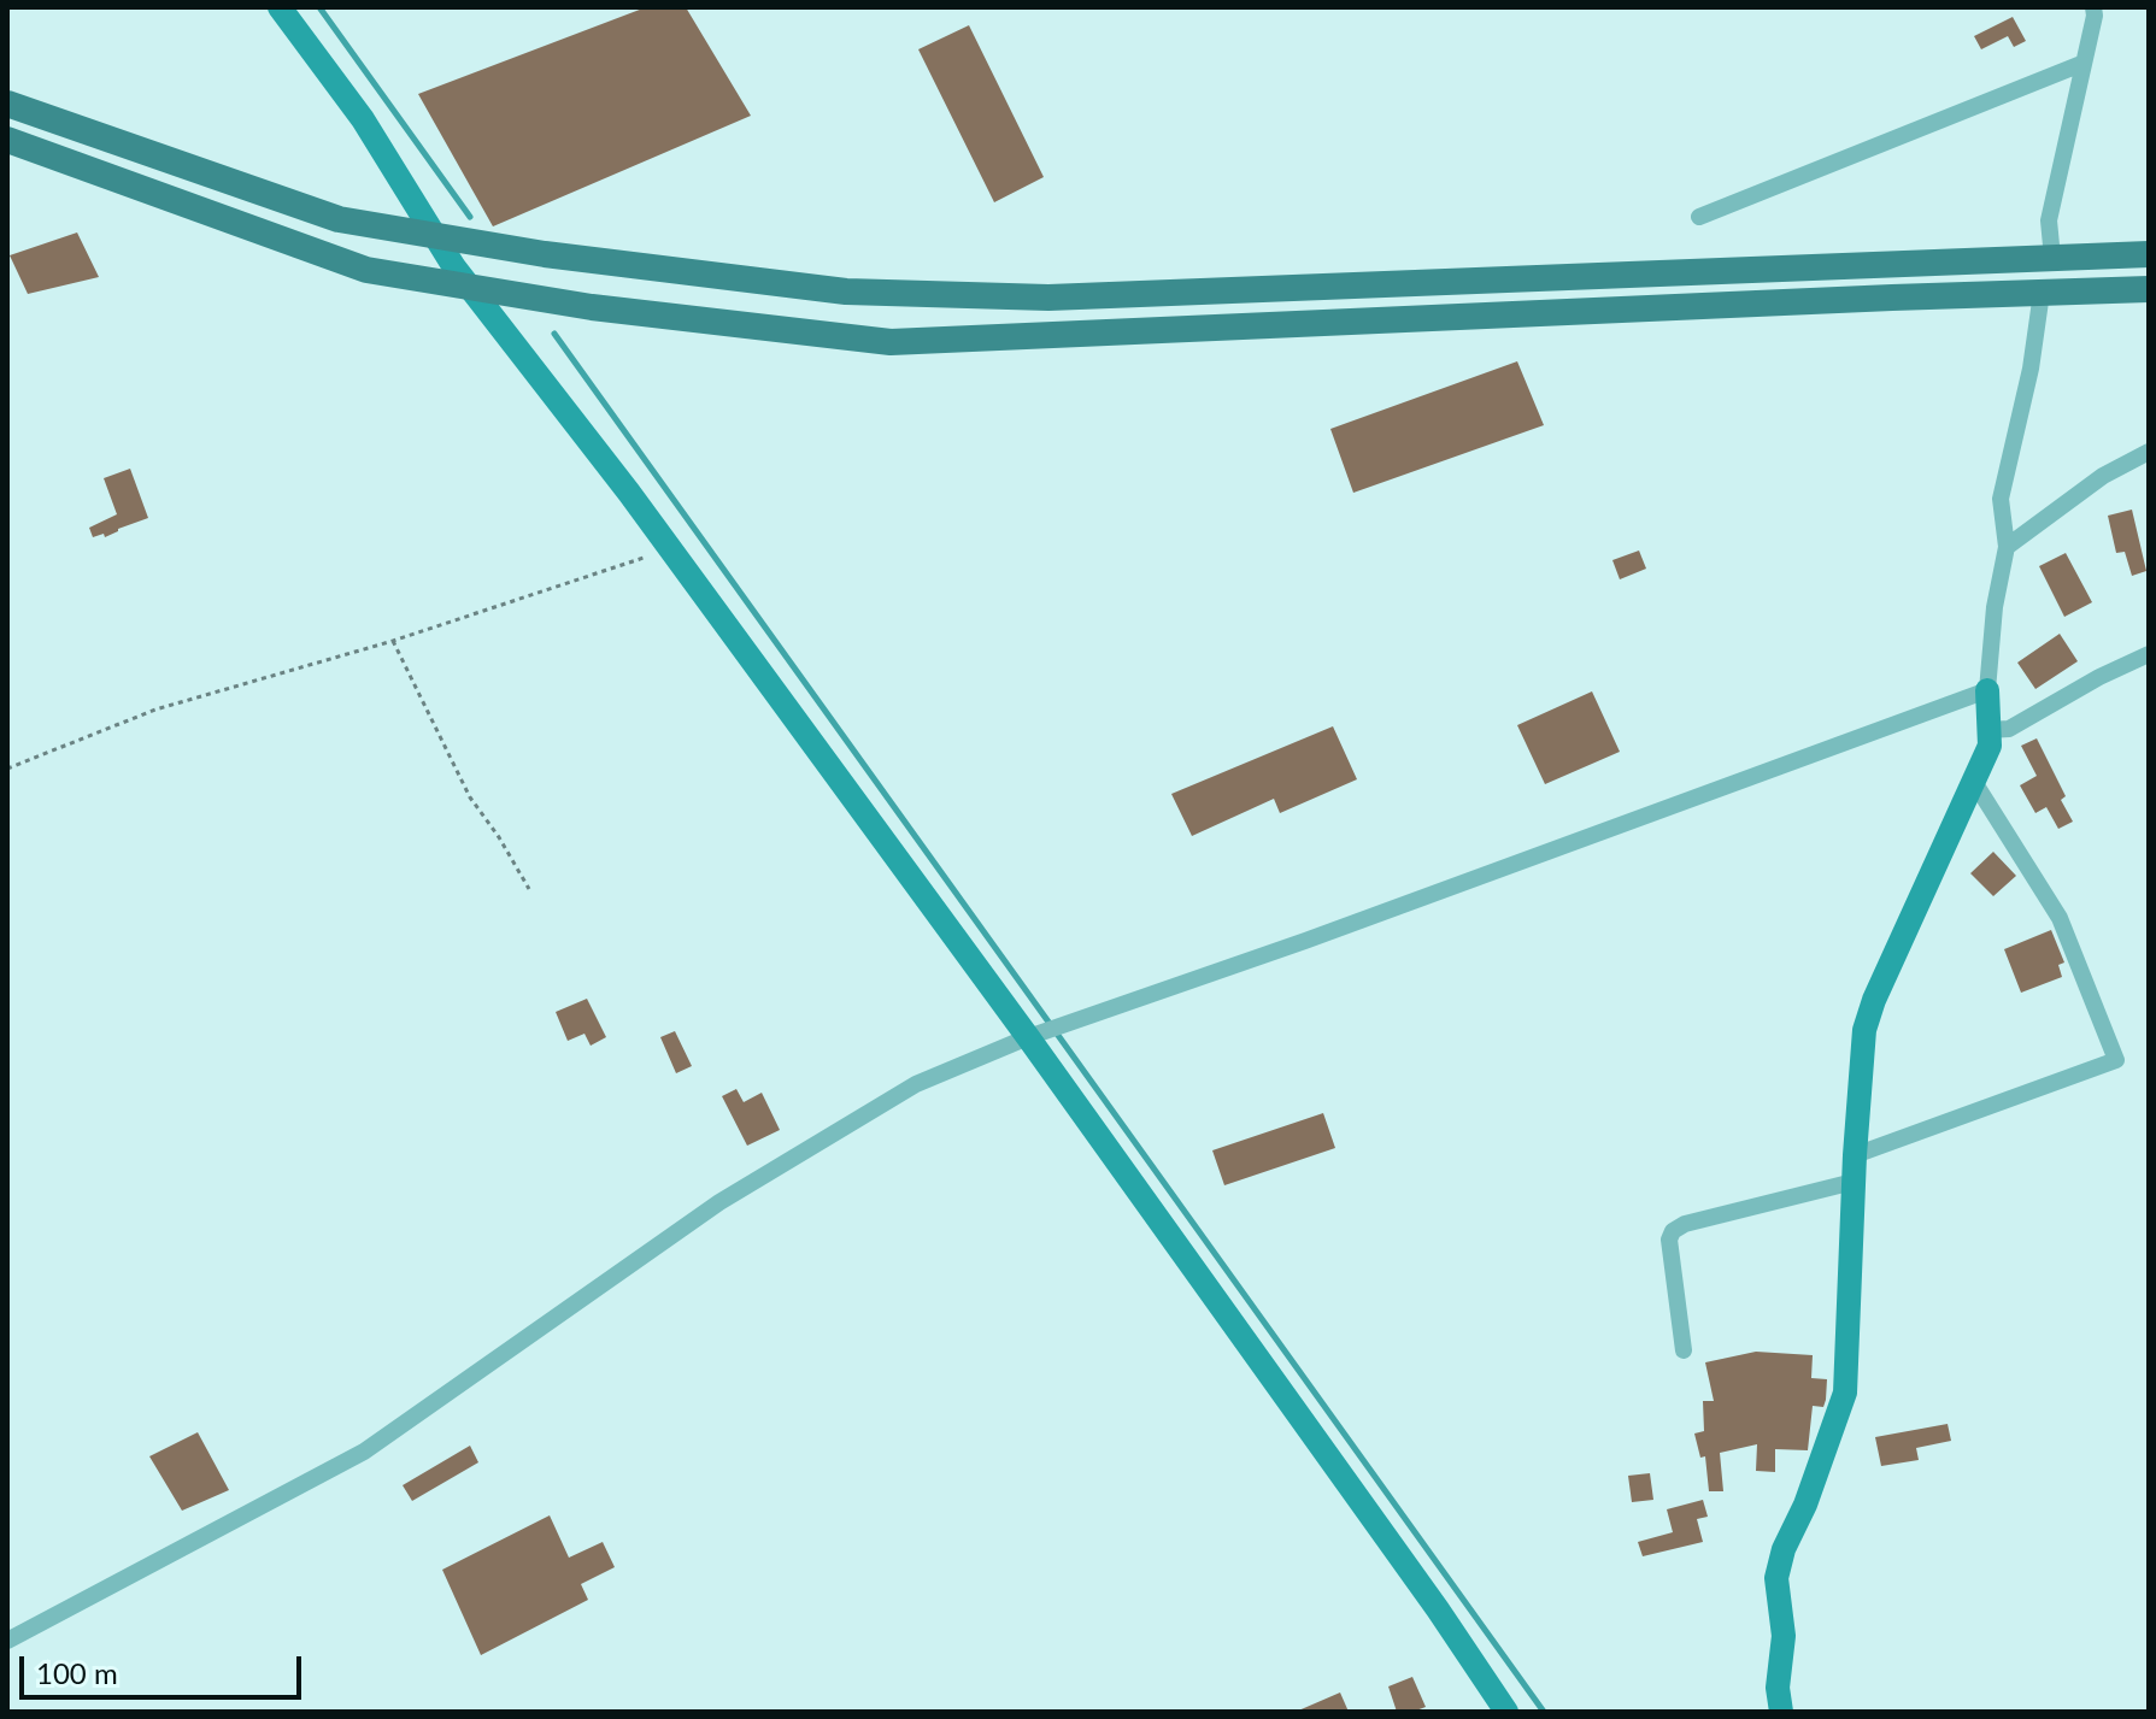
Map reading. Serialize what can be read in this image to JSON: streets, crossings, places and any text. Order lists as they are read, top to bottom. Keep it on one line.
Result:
{"scale_bar":"100 m"}
